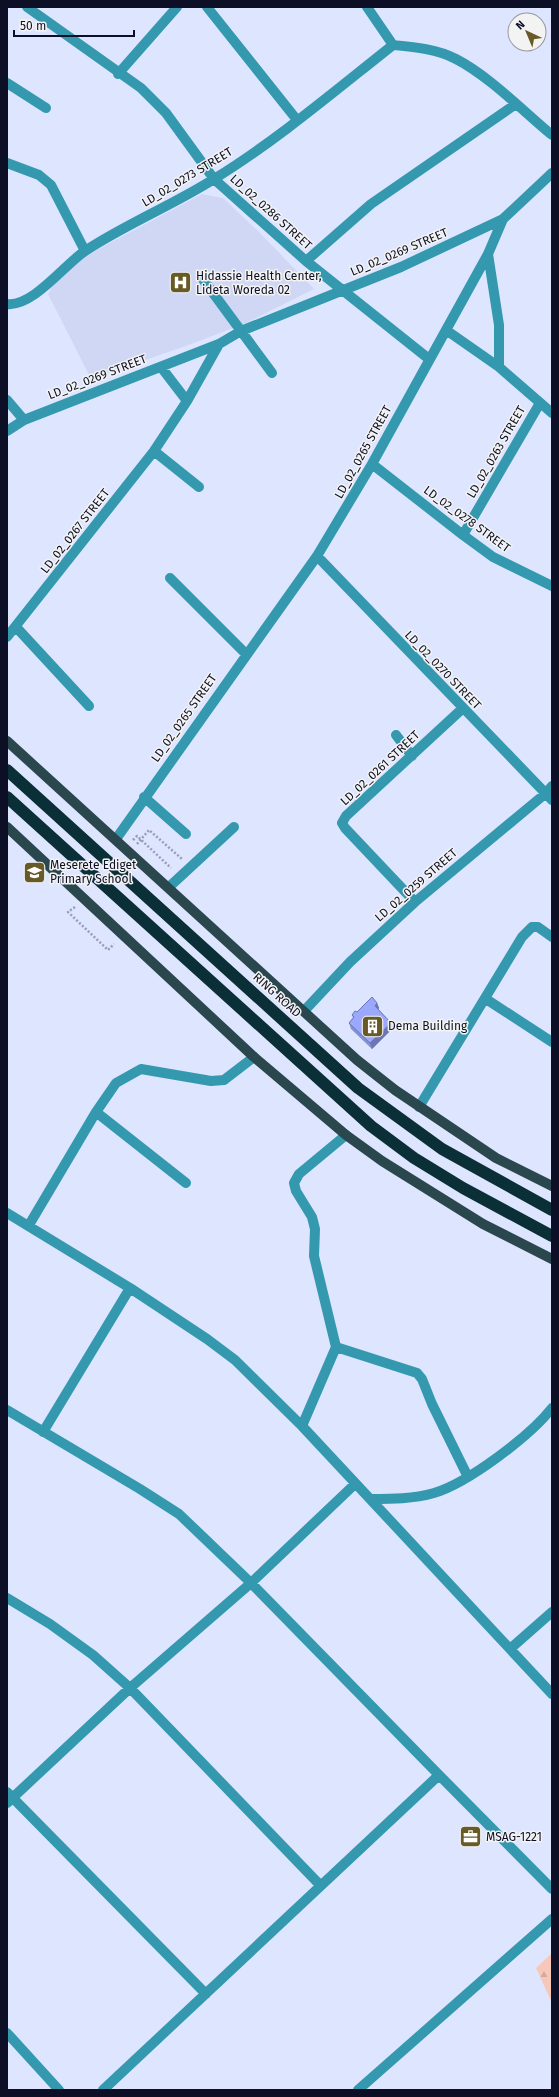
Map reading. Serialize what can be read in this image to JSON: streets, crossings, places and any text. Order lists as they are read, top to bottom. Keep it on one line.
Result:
{"streets":{"highway":["RING ROAD"],"street":["LD_02_0273 STREET","LD_02_0286 STREET","LD_02_0269 STREET","LD_02_0265 STREET","LD_02_0263 STREET","LD_02_0278 STREET","LD_02_0267 STREET","LD_02_0270 STREET","LD_02_0261 STREET","LD_02_0259 STREET"]},"crossings":[["LD_02_0273 STREET","LD_02_0286 STREET"],["LD_02_0286 STREET","LD_02_0269 STREET"],["LD_02_0286 STREET","LD_02_0265 STREET"],["LD_02_0269 STREET","LD_02_0265 STREET"],["LD_02_0269 STREET","LD_02_0267 STREET"],["LD_02_0265 STREET","LD_02_0278 STREET"],["LD_02_0265 STREET","LD_02_0270 STREET"],["LD_02_0263 STREET","LD_02_0278 STREET"],["LD_02_0270 STREET","LD_02_0261 STREET"],["LD_02_0270 STREET","LD_02_0259 STREET"],["LD_02_0261 STREET","LD_02_0259 STREET"]],"places":{"hospital":["Hidassie Health Center, Lideta Woreda 02"],"school or university":["Meserete Ediget Primary School"],"building":["Dema Building"],"office":["MSAG-1221"]},"scale_bar":"50 m","north":"top left"}
